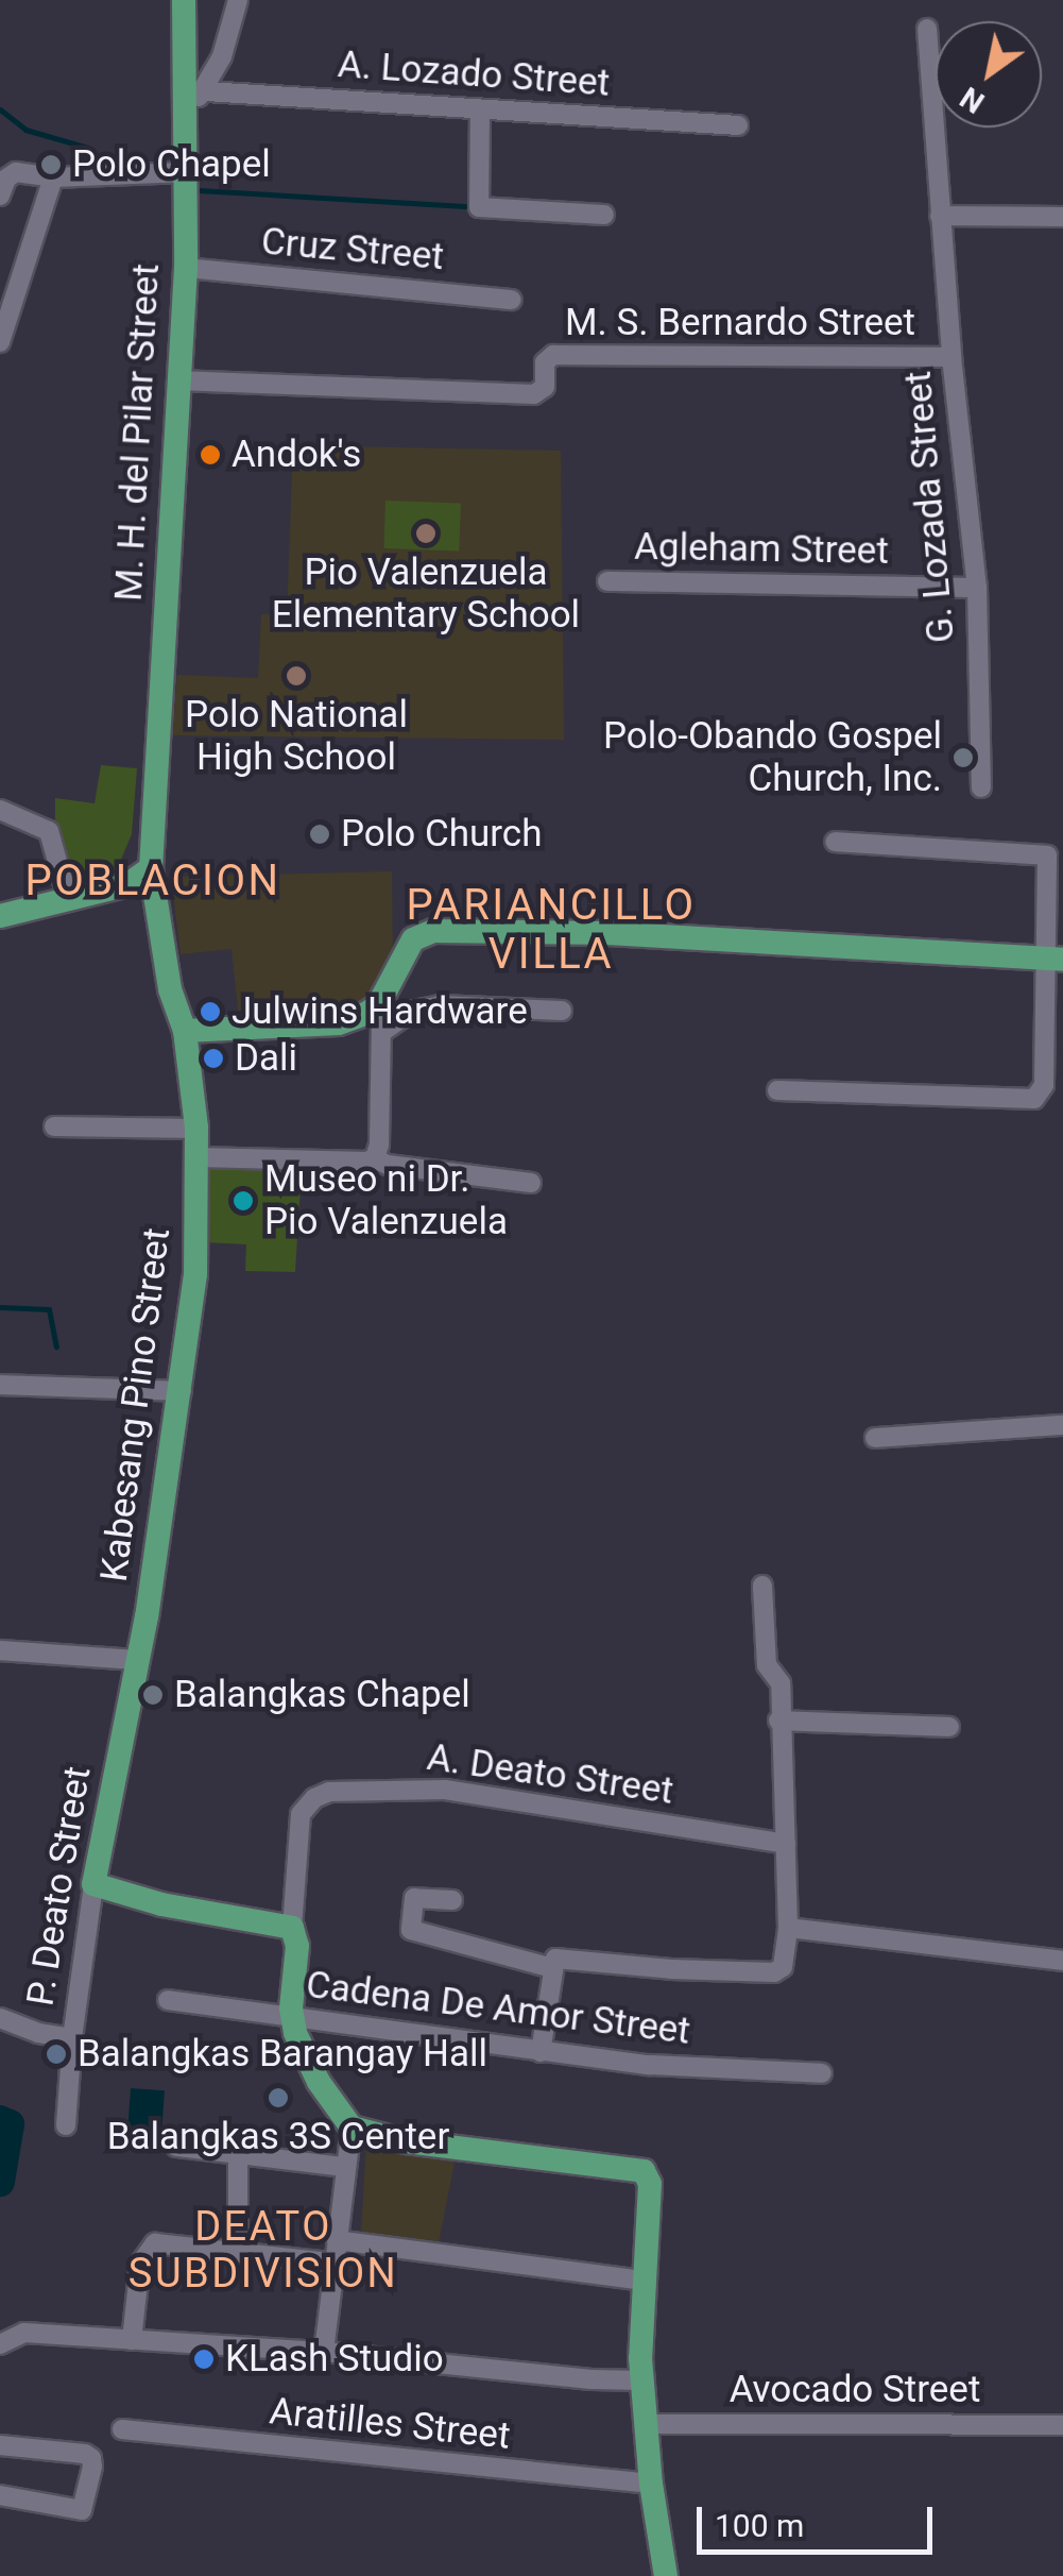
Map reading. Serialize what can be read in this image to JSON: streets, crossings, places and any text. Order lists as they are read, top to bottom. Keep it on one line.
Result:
{"streets":{"main road":["M. H. del Pilar Street","Kabesang Pino Street","P. Deato Street"],"street":["A. Lozado Street","Cruz Street","M. S. Bernardo Street","G. Lozada Street","Agleham Street","A. Deato Street","Cadena De Amor Street","Avocado Street","Aratilles Street"]},"crossings":[["A. Lozado Street","M. H. del Pilar Street"],["Cruz Street","M. H. del Pilar Street"],["M. S. Bernardo Street","M. H. del Pilar Street"],["M. S. Bernardo Street","G. Lozada Street"],["G. Lozada Street","Agleham Street"],["Kabesang Pino Street","P. Deato Street"]],"districts":["POBLACION","PARIANCILLO VILLA","DEATO SUBDIVISION"],"places":["Polo Chapel","Andok's","Pio Valenzuela Elementary School","Polo National High School","Polo-Obando Gospel Church, Inc.","Polo Church","Julwins Hardware","Dali","Museo ni Dr. Pio Valenzuela","Balangkas Chapel","Balangkas Barangay Hall","Balangkas 3S Center","KLash Studio"],"scale_bar":"100 m","north":"bottom left"}
